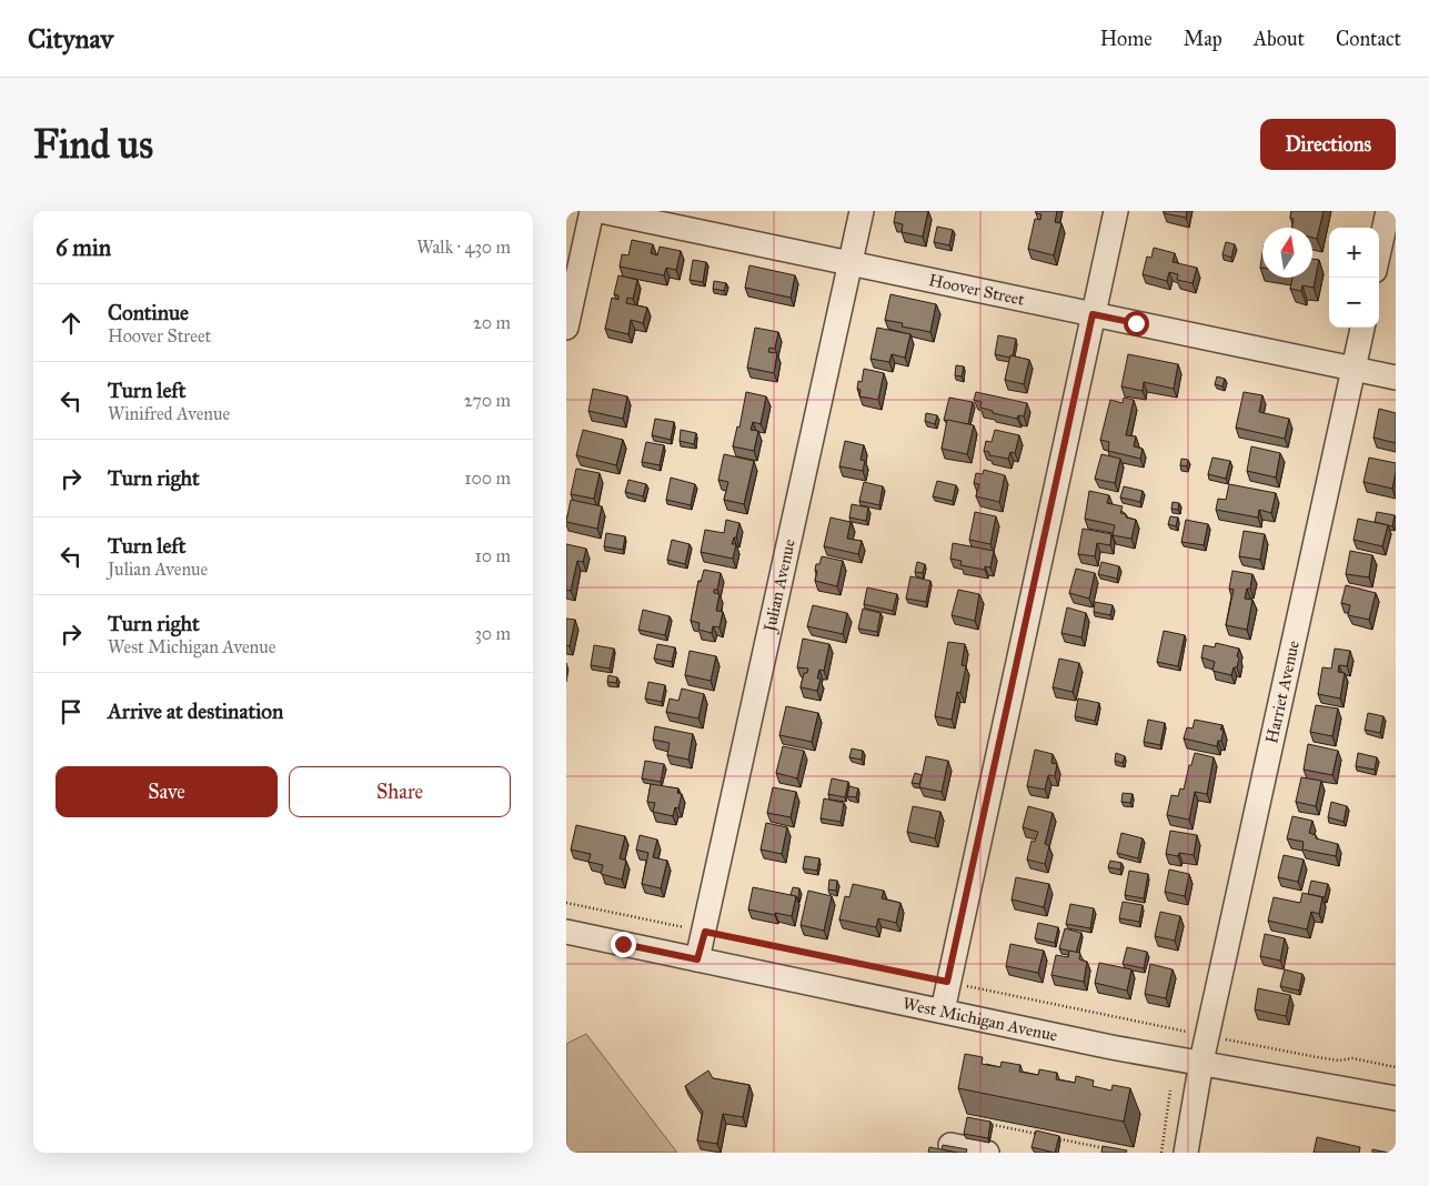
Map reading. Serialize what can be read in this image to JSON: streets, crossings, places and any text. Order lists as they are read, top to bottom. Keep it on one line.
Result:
{"streets":{"street":["Hoover Street","Julian Avenue","Harriet Avenue","West Michigan Avenue"]},"crossings":[["Hoover Street","Julian Avenue"],["Hoover Street","Harriet Avenue"],["Julian Avenue","West Michigan Avenue"],["Harriet Avenue","West Michigan Avenue"]],"north":"top","page":{"header":"Citynav","nav":["Home","Map","About","Contact"],"buttons":["Directions",["Save","Share"]],"title":"Find us","heading":["6 min","Walk · 430 m"],"map_buttons":["+","−"],"list":[["Continue","Hoover Street","20 m"],["Turn left","Winifred Avenue","270 m"],["Turn right","100 m"],["Turn left","Julian Avenue","10 m"],["Turn right","West Michigan Avenue","30 m"],"Arrive at destination"]}}
